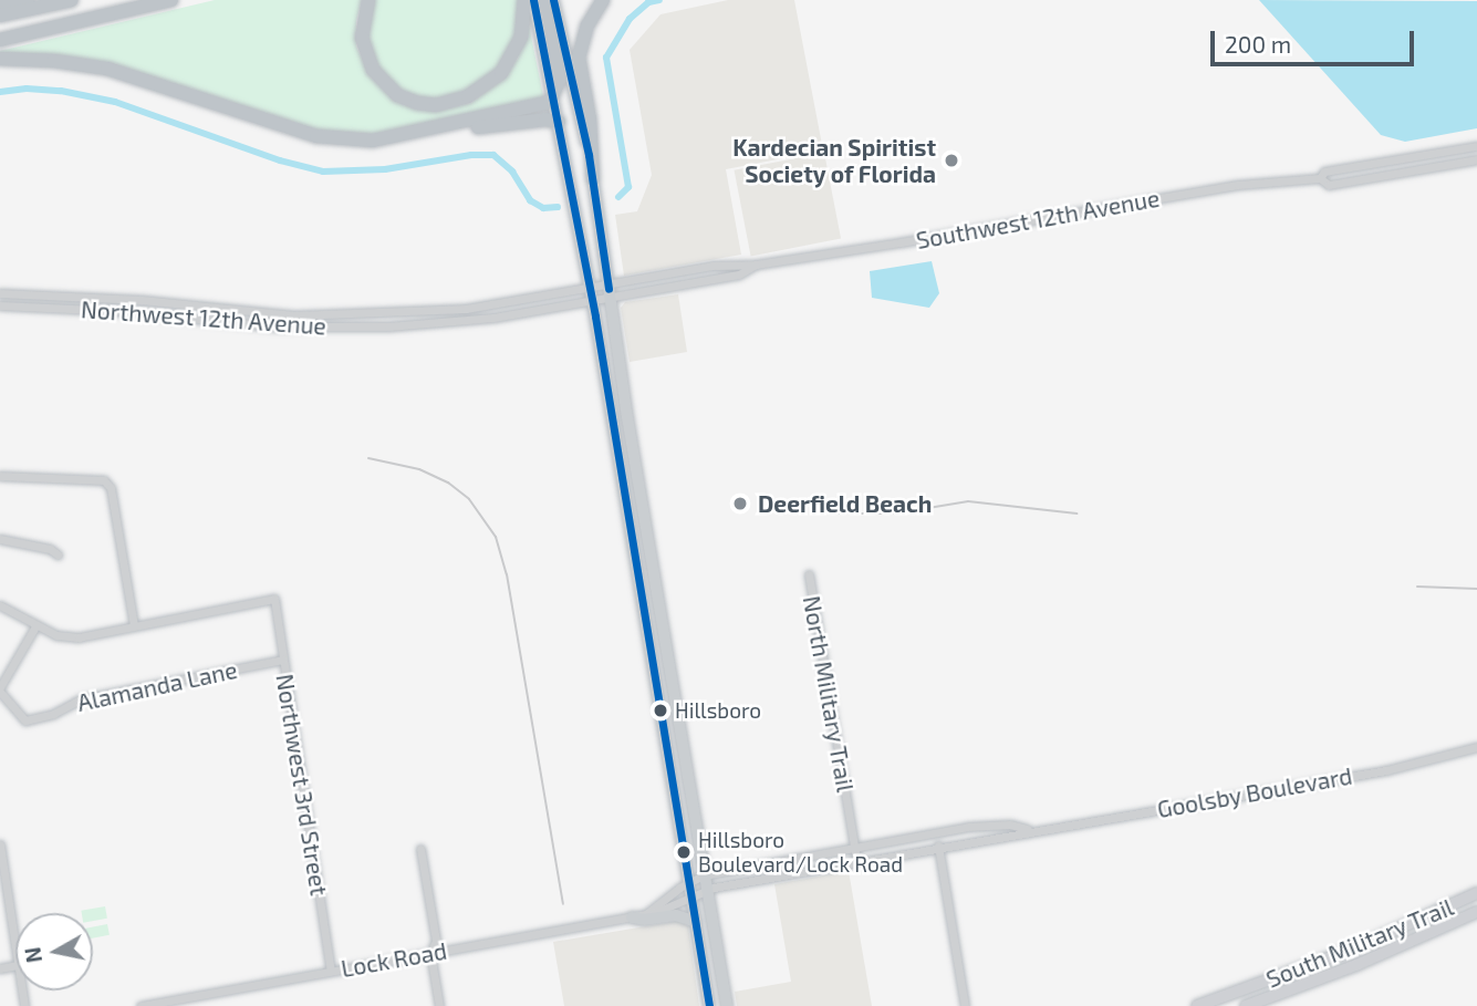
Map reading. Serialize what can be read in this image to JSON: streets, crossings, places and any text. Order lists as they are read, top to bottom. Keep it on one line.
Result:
{"streets":{"street":["Southwest 12th Avenue","Northwest 12th Avenue","Alamanda Lane","North Military Trail","Northwest 3rd Street","Goolsby Boulevard","South Military Trail","Lock Road"]},"crossings":[["Southwest 12th Avenue","Northwest 12th Avenue"],["Alamanda Lane","Northwest 3rd Street"],["North Military Trail","Goolsby Boulevard"],["Northwest 3rd Street","Lock Road"],["Goolsby Boulevard","Lock Road"]],"places":["Kardecian Spiritist Society of Florida","Deerfield Beach","Hillsboro","Hillsboro Boulevard/Lock Road"],"scale_bar":"200 m","north":"left"}
